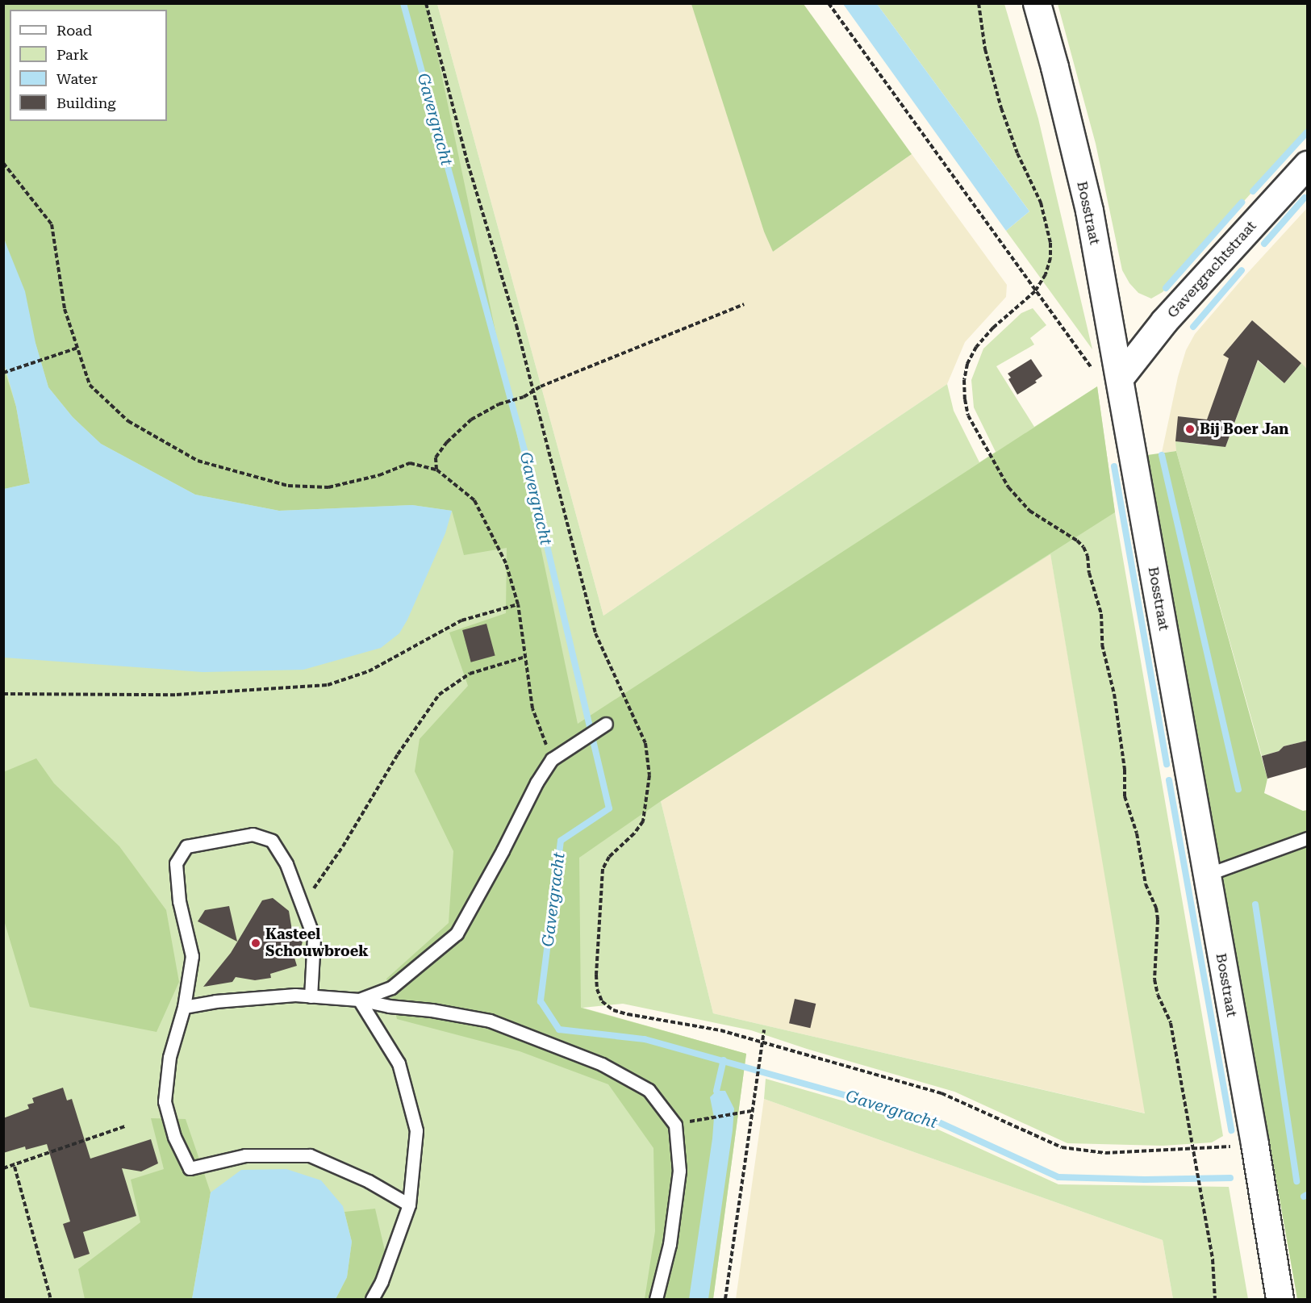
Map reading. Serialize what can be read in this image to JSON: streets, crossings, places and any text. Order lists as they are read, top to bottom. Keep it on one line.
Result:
{"streets":{"street":["Bosstraat","Gavergrachtstraat"]},"crossings":[["Bosstraat","Gavergrachtstraat"]],"water":["Gavergracht"],"places":["Bij Boer Jan","Kasteel Schouwbroek"],"legend":["Road","Park","Water","Building"]}
